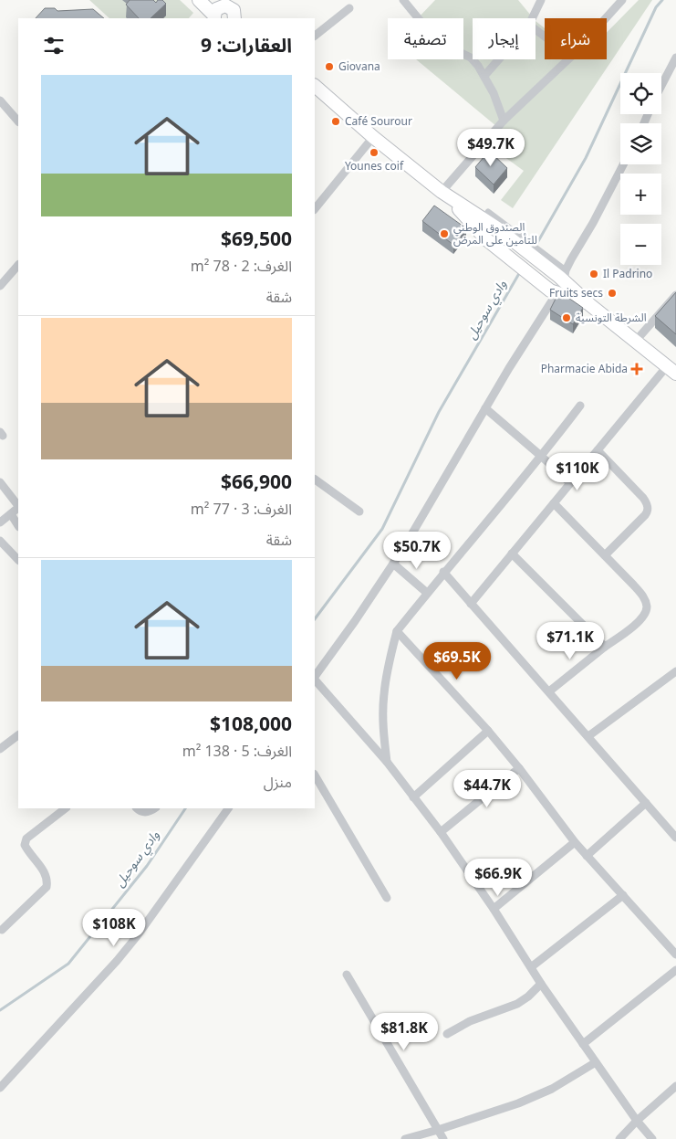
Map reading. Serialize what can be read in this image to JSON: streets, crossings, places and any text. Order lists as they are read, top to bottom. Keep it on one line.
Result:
{"water":["وادي سوحيل"],"places":{"other":["Giovana","Café Sourour","Younes coif","الصندوق الوطني للتأمين على المرض","Il Padrino","Fruits secs","الشرطة التونسية"],"health":["Pharmacie Abida"]},"page":{"chip":["شراء","إيجار","تصفية"],"heading":"العقارات: 9","map_buttons":["+","−"],"list":[{"name":"$69,500","note":"الغرف: 2 · 78 m² · شقة"},{"name":"$66,900","note":"الغرف: 3 · 77 m² · شقة"},{"name":"$108,000","note":"الغرف: 5 · 138 m² · منزل"}],"price":["$49.7K","$110K","$50.7K","$71.1K","$69.5K","$44.7K","$66.9K","$108K","$81.8K"]}}
